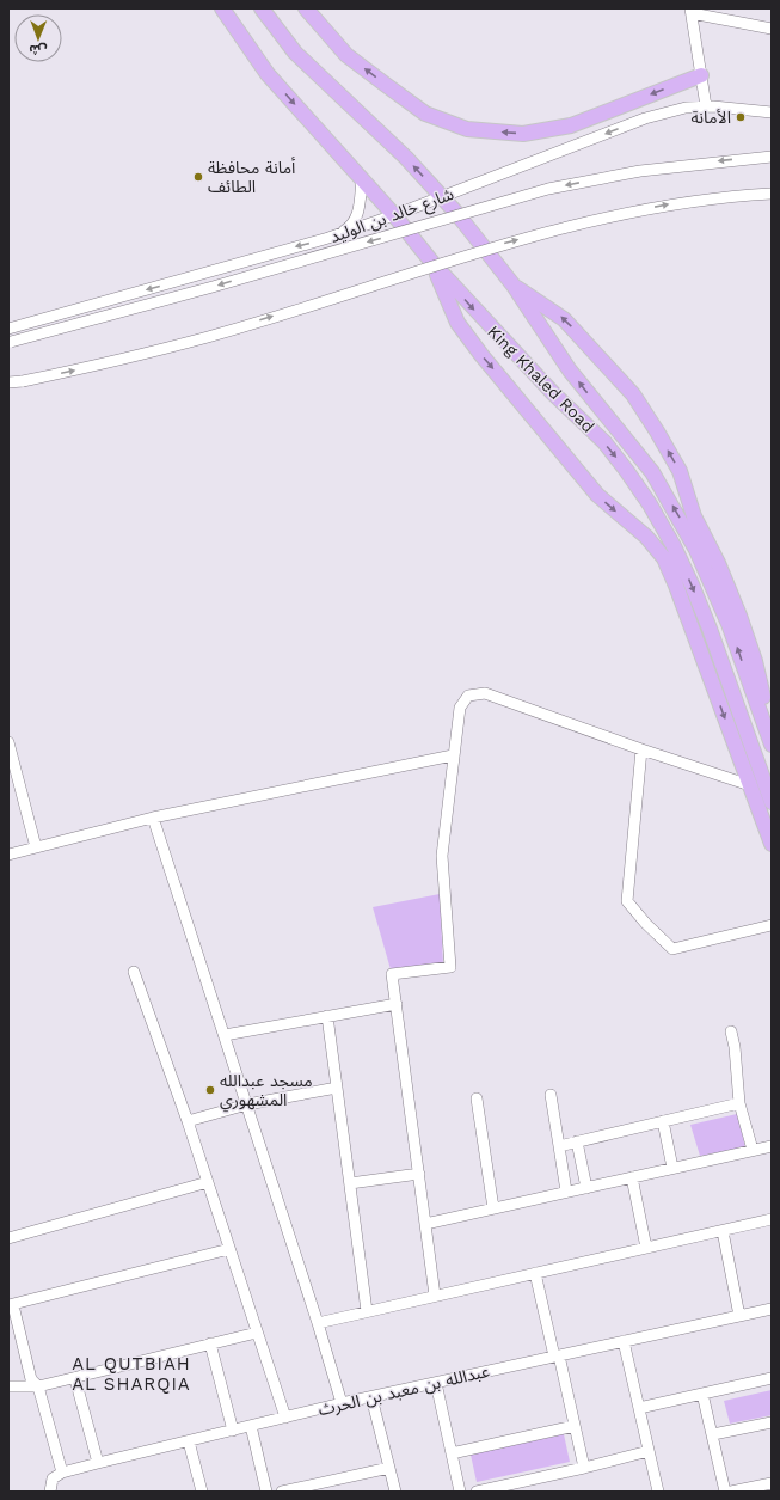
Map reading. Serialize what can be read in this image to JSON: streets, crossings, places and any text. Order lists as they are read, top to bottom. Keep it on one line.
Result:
{"streets":{"main road":["King Khaled Road"],"street":["شارع خالد بن الوليد","عبدالله بن معبد بن الحرث"]},"crossings":[["شارع خالد بن الوليد","King Khaled Road"]],"districts":["AL QUTBIAH AL SHARQIA"],"places":["الأمانة","أمانة محافظة الطائف","مسجد عبدالله المشهوري"],"north":"bottom"}
